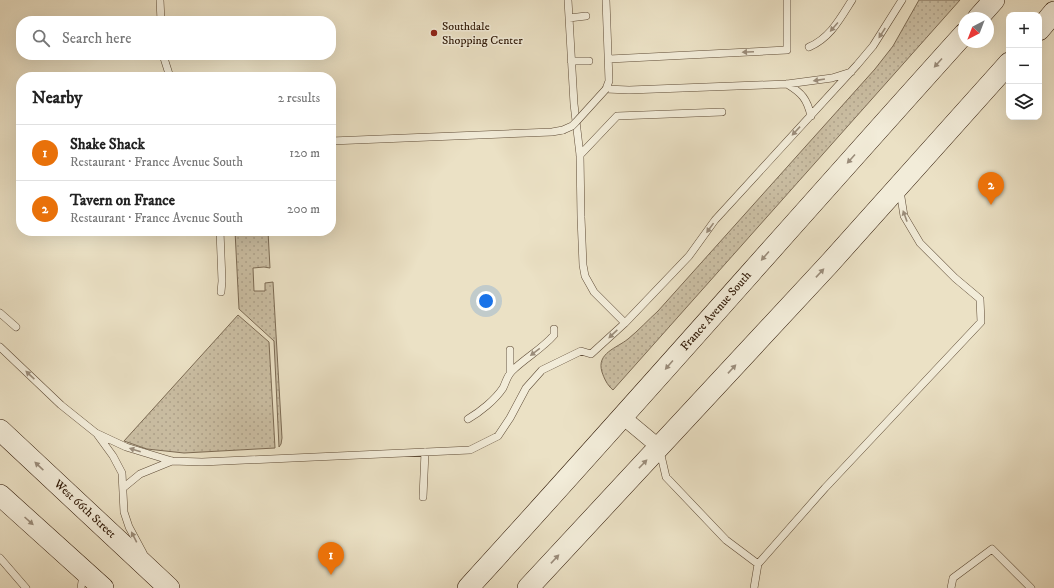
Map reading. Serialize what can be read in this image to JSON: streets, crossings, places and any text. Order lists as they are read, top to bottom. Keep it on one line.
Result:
{"streets":{"main road":["France Avenue South","West 66th Street"]},"places":["Southdale Shopping Center"],"north":"bottom left","page":{"map_buttons":["+","−"],"search":"Search here","heading":["Nearby","2 results"],"list":[{"mark":"1","name":"Shake Shack","note":"Restaurant · France Avenue South","value":"120 m"},{"mark":"2","name":"Tavern on France","note":"Restaurant · France Avenue South","value":"200 m"}],"pins":["2","1"]}}
